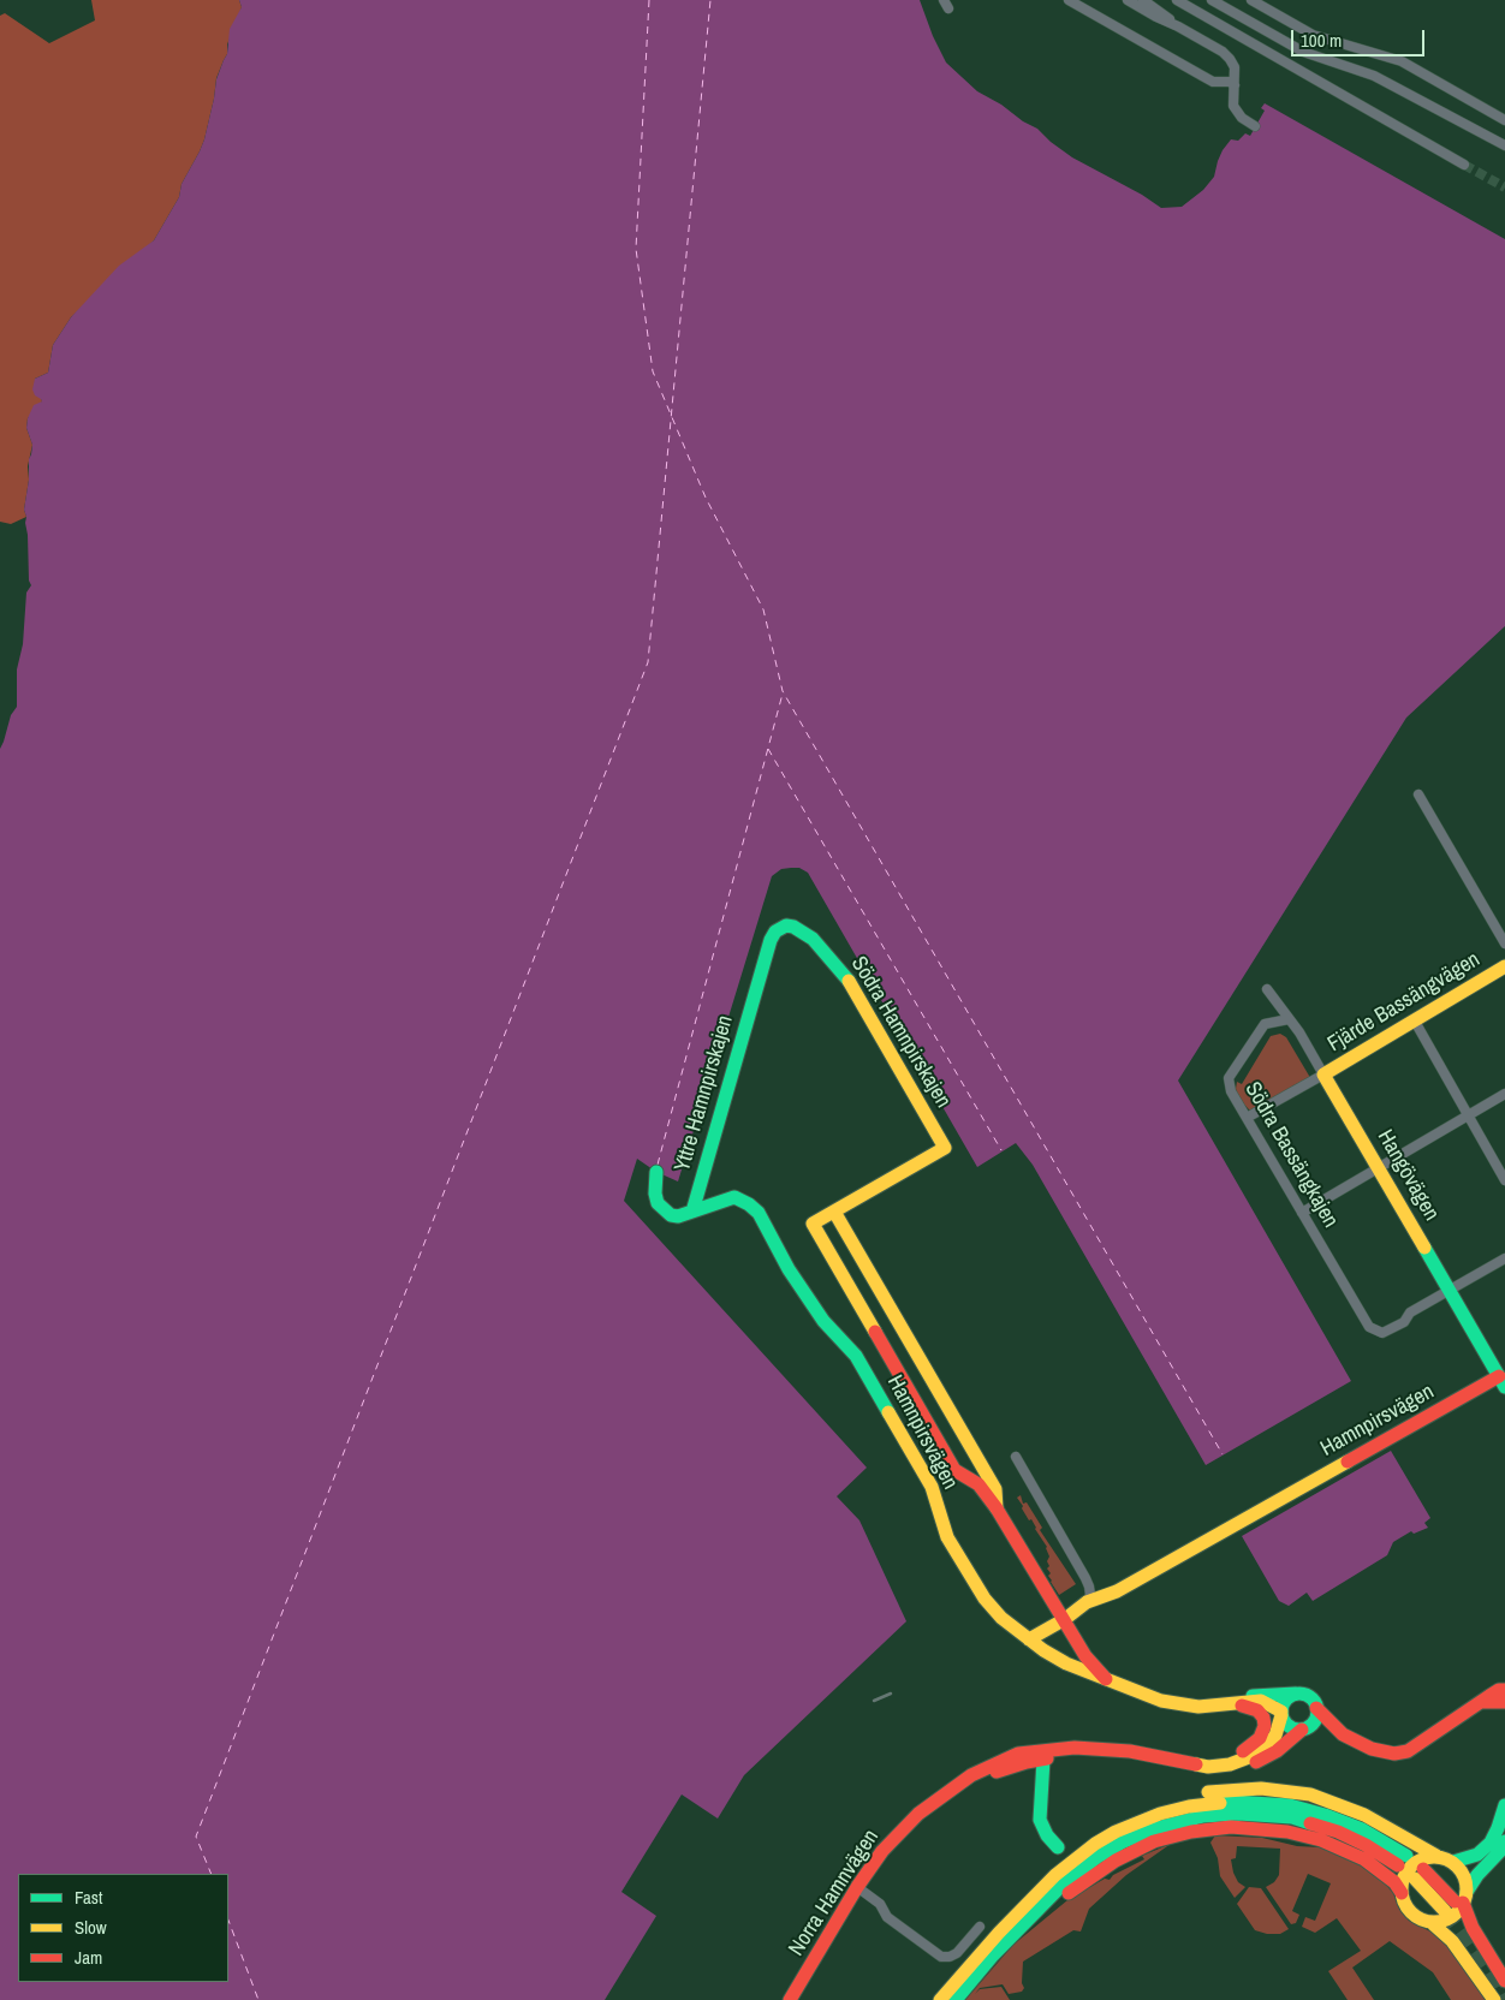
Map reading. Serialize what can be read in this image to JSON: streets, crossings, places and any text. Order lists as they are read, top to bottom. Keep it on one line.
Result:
{"streets":{"main road":["Fjärde Bassängvägen","Södra Hamnpirskajen","Yttre Hamnpirskajen","Hangövägen","Hamnpirsvägen","Norra Hamnvägen"],"street":["Södra Bassängkajen"]},"crossings":[["Fjärde Bassängvägen","Hangövägen"],["Södra Hamnpirskajen","Yttre Hamnpirskajen"],["Södra Hamnpirskajen","Hamnpirsvägen"],["Yttre Hamnpirskajen","Hamnpirsvägen"],["Södra Bassängkajen","Hangövägen"],["Hangövägen","Hamnpirsvägen"],["Hamnpirsvägen","Norra Hamnvägen"]],"legend":["Fast","Slow","Jam"],"scale_bar":"100 m"}
